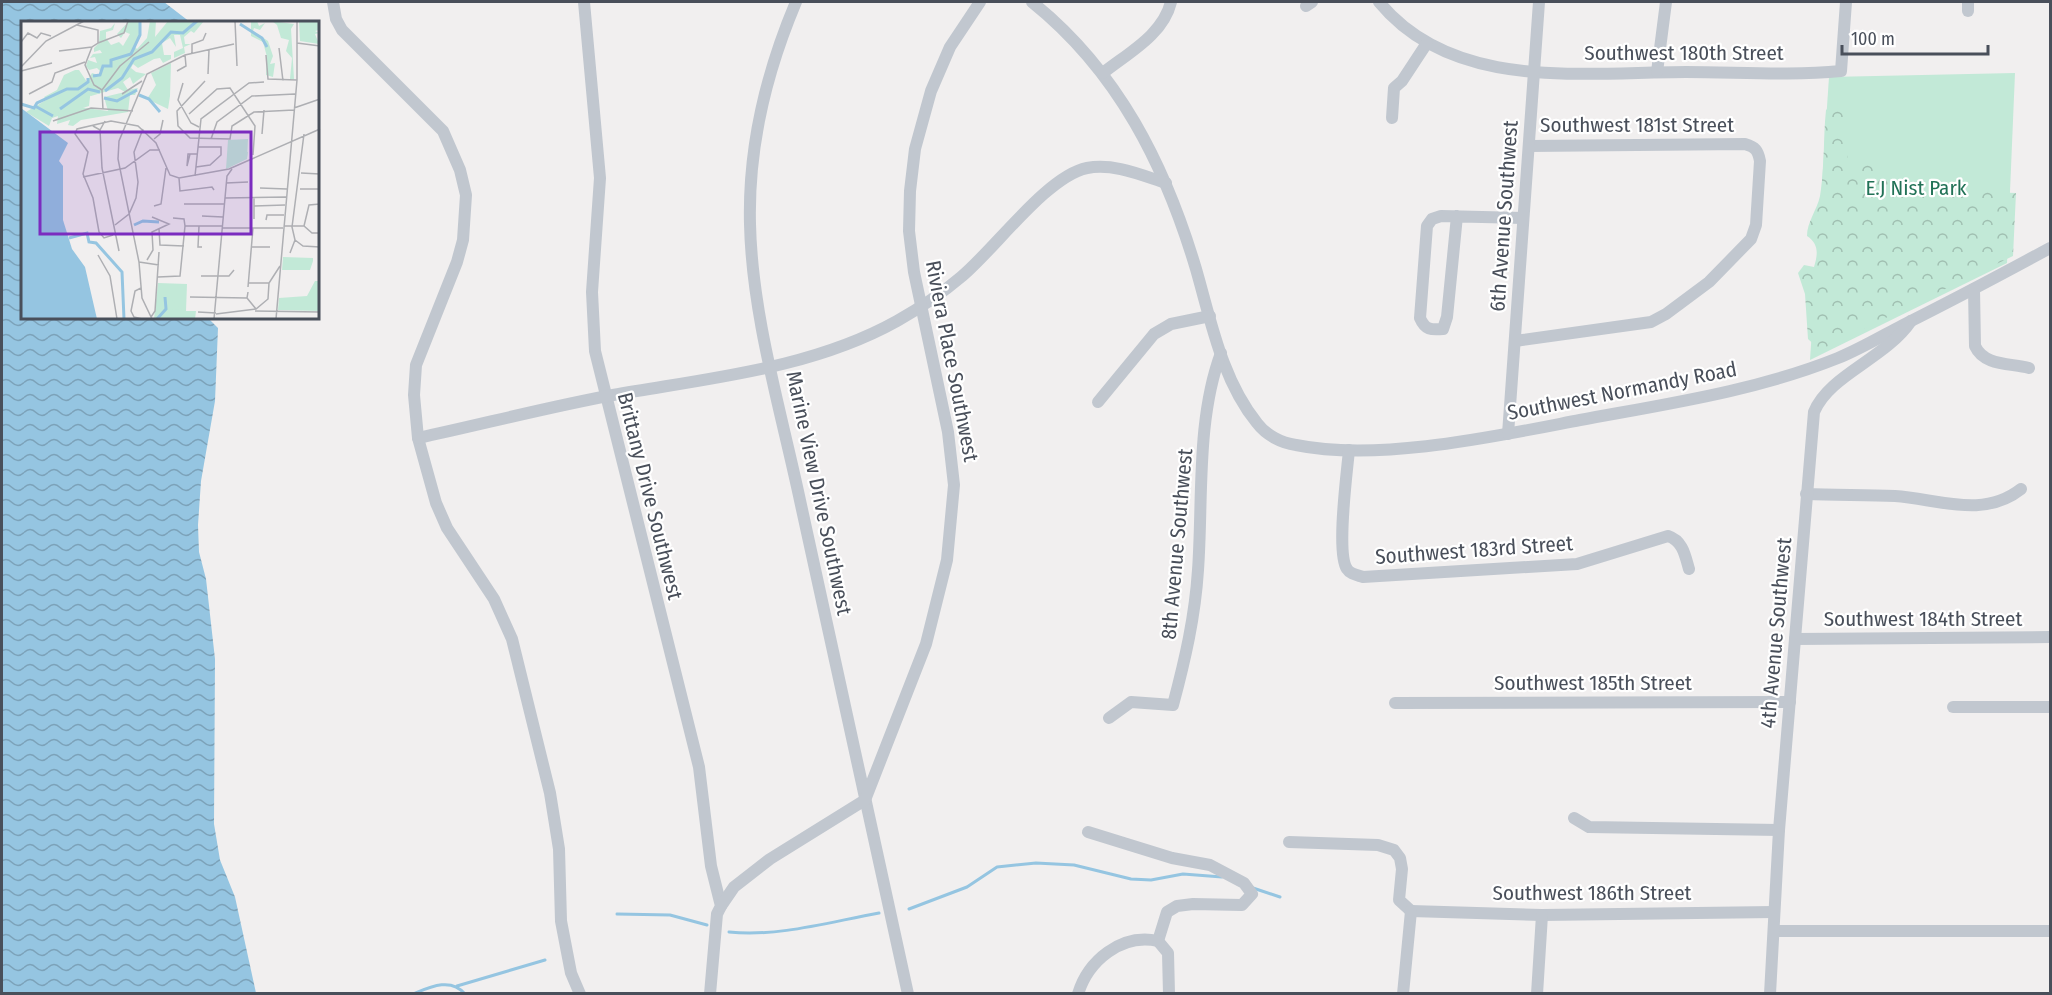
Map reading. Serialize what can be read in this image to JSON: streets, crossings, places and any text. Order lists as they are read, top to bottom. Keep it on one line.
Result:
{"streets":{"street":["Southwest 180th Street","Southwest 181st Street","6th Avenue Southwest","Riviera Place Southwest","Southwest Normandy Road","Marine View Drive Southwest","Brittany Drive Southwest","8th Avenue Southwest","Southwest 183rd Street","Southwest 184th Street","4th Avenue Southwest","Southwest 185th Street","Southwest 186th Street"]},"crossings":[["Southwest 180th Street","6th Avenue Southwest"],["Southwest 181st Street","6th Avenue Southwest"],["6th Avenue Southwest","Southwest Normandy Road"],["Riviera Place Southwest","Marine View Drive Southwest"],["Southwest Normandy Road","8th Avenue Southwest"],["Southwest Normandy Road","Southwest 183rd Street"],["Southwest Normandy Road","4th Avenue Southwest"],["Southwest 184th Street","4th Avenue Southwest"],["4th Avenue Southwest","Southwest 185th Street"],["4th Avenue Southwest","Southwest 186th Street"]],"parks":["E.J Nist Park"],"scale_bar":"100 m"}
